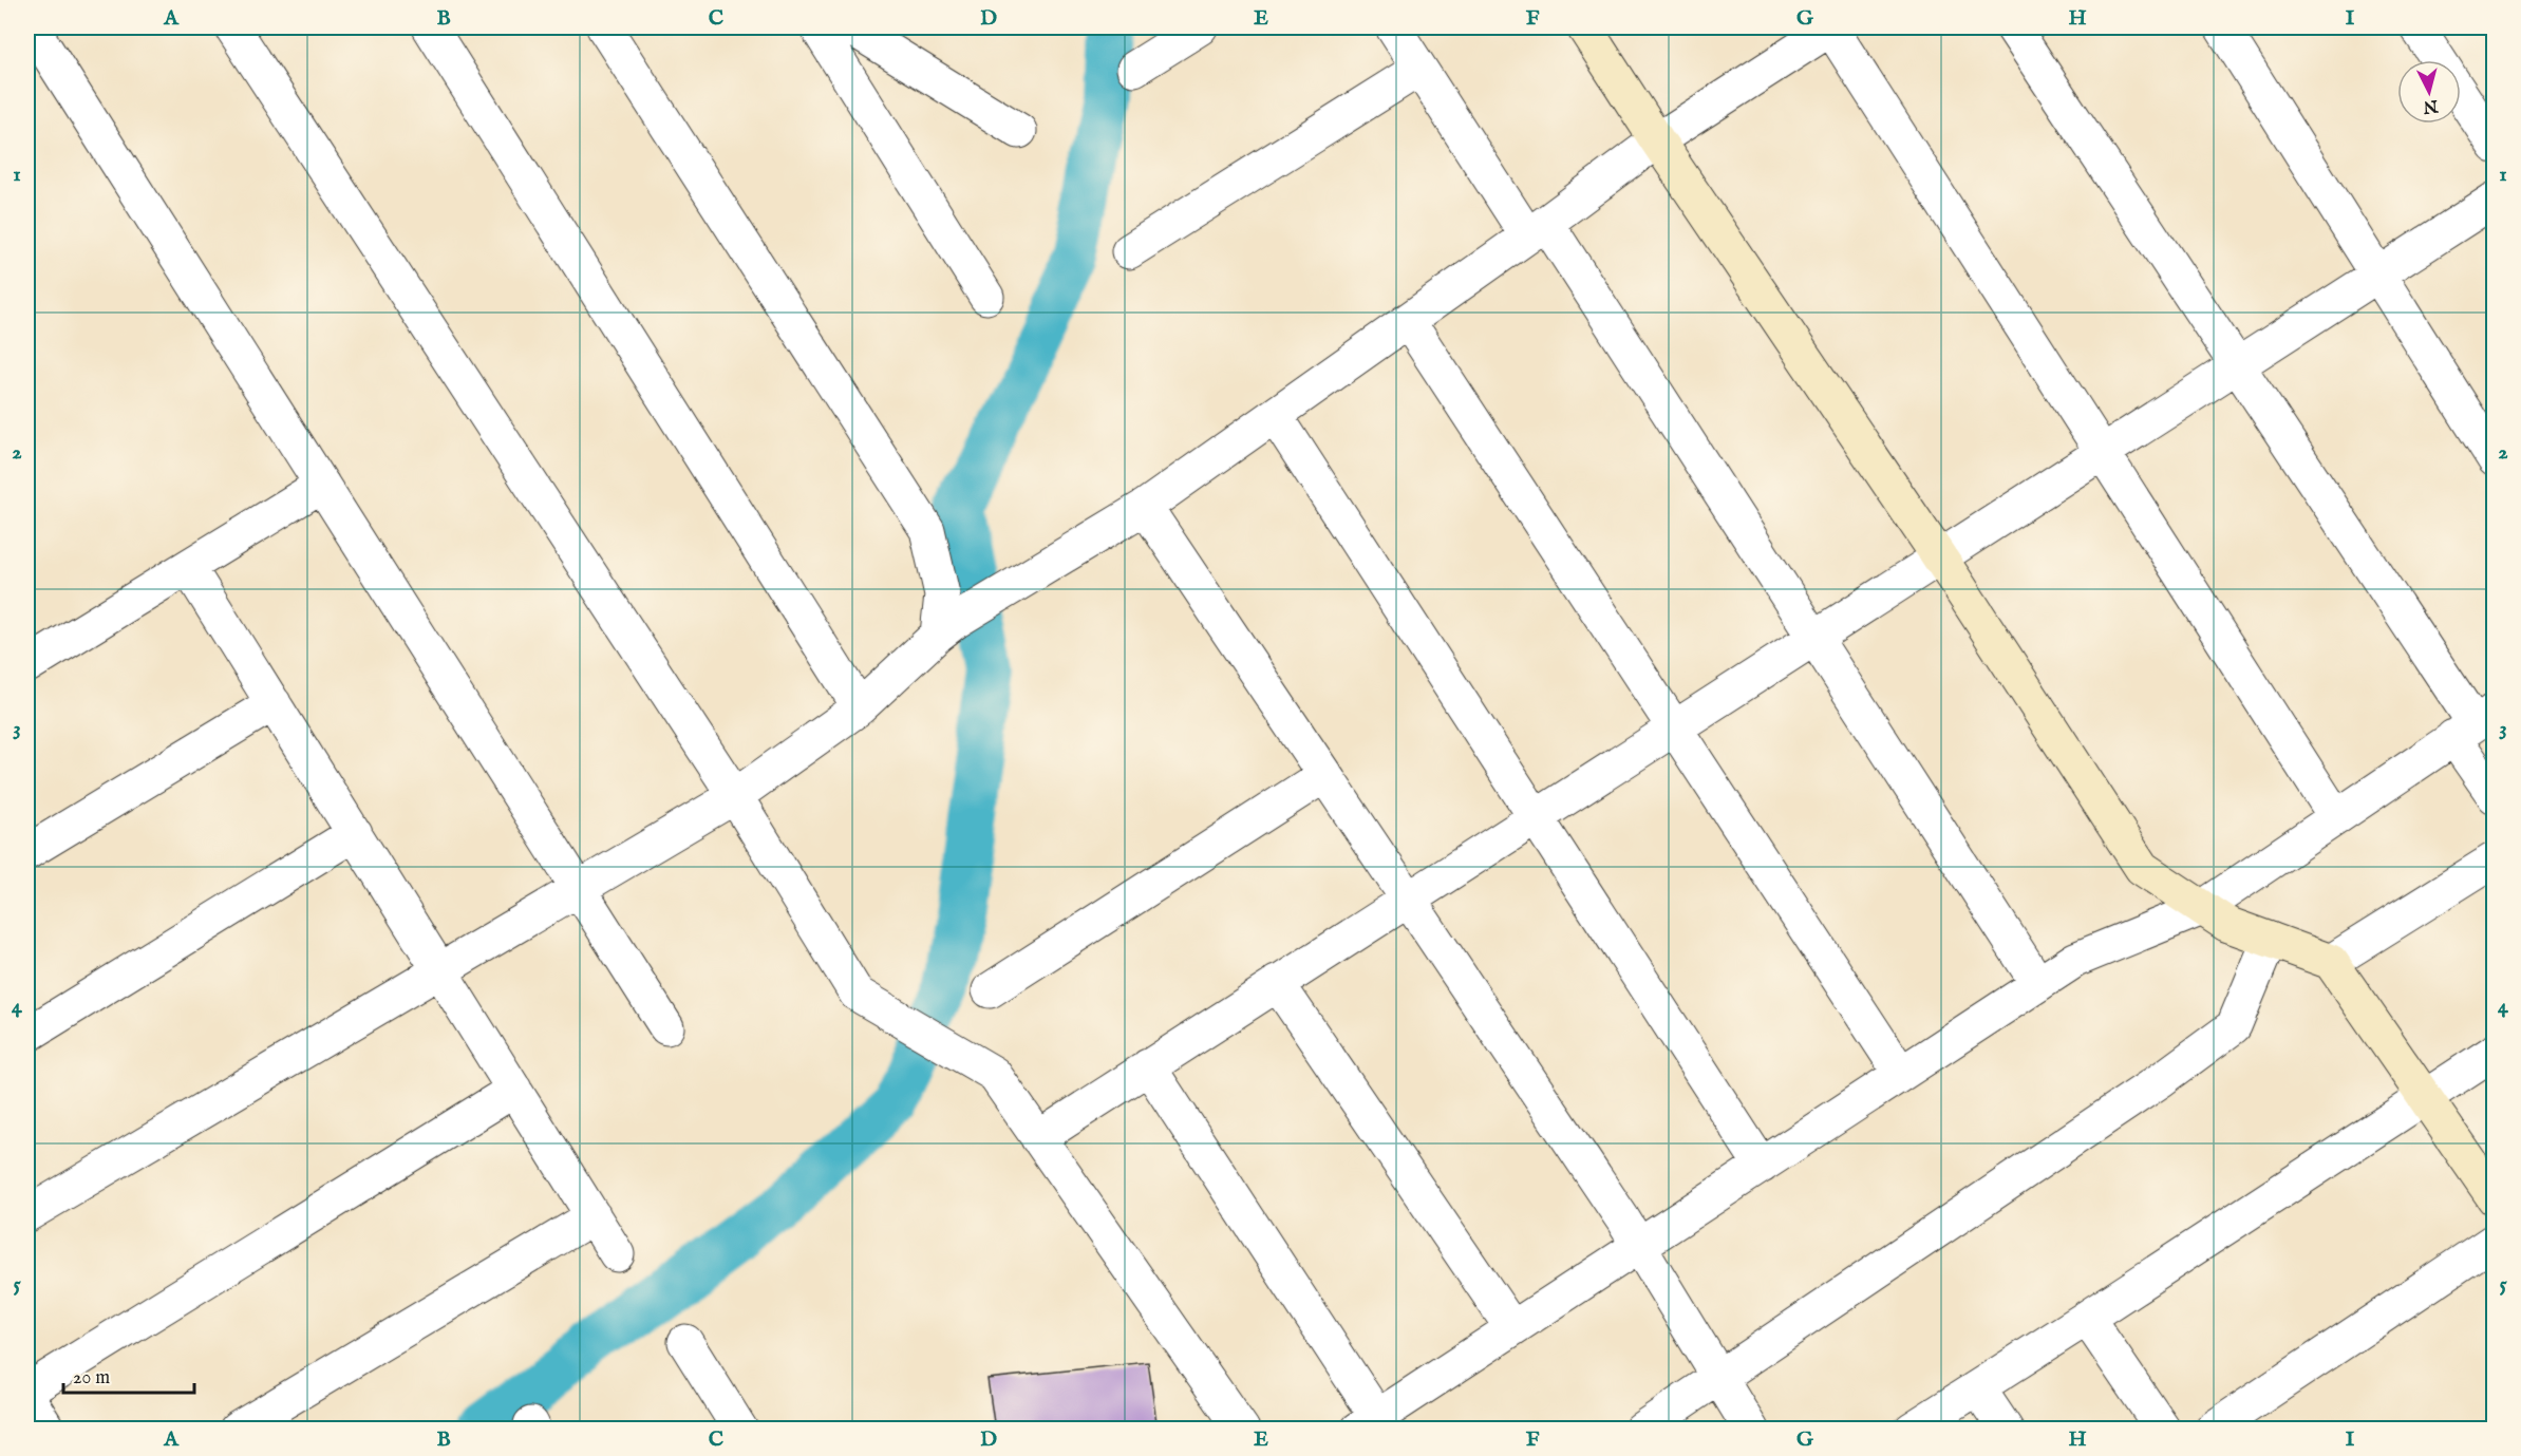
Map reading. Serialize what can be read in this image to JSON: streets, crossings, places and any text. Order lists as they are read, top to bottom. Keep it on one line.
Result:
{"scale_bar":"20 m","north":"bottom","grid":{"columns":["A","B","C","D","E","F","G","H","I"],"rows":["1","2","3","4","5"]}}
